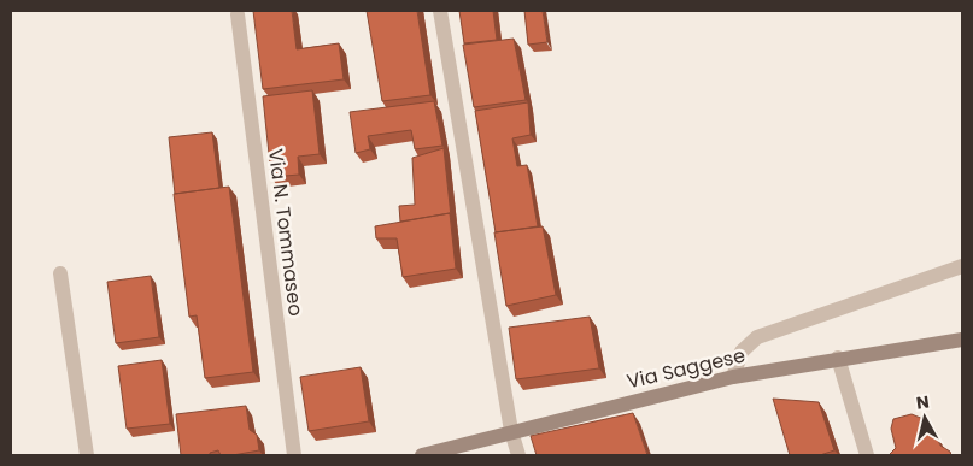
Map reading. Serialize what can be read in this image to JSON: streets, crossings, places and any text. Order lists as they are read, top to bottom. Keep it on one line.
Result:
{"streets":{"main road":["Via Saggese"],"street":["Via N. Tommaseo"]},"north":"top"}
